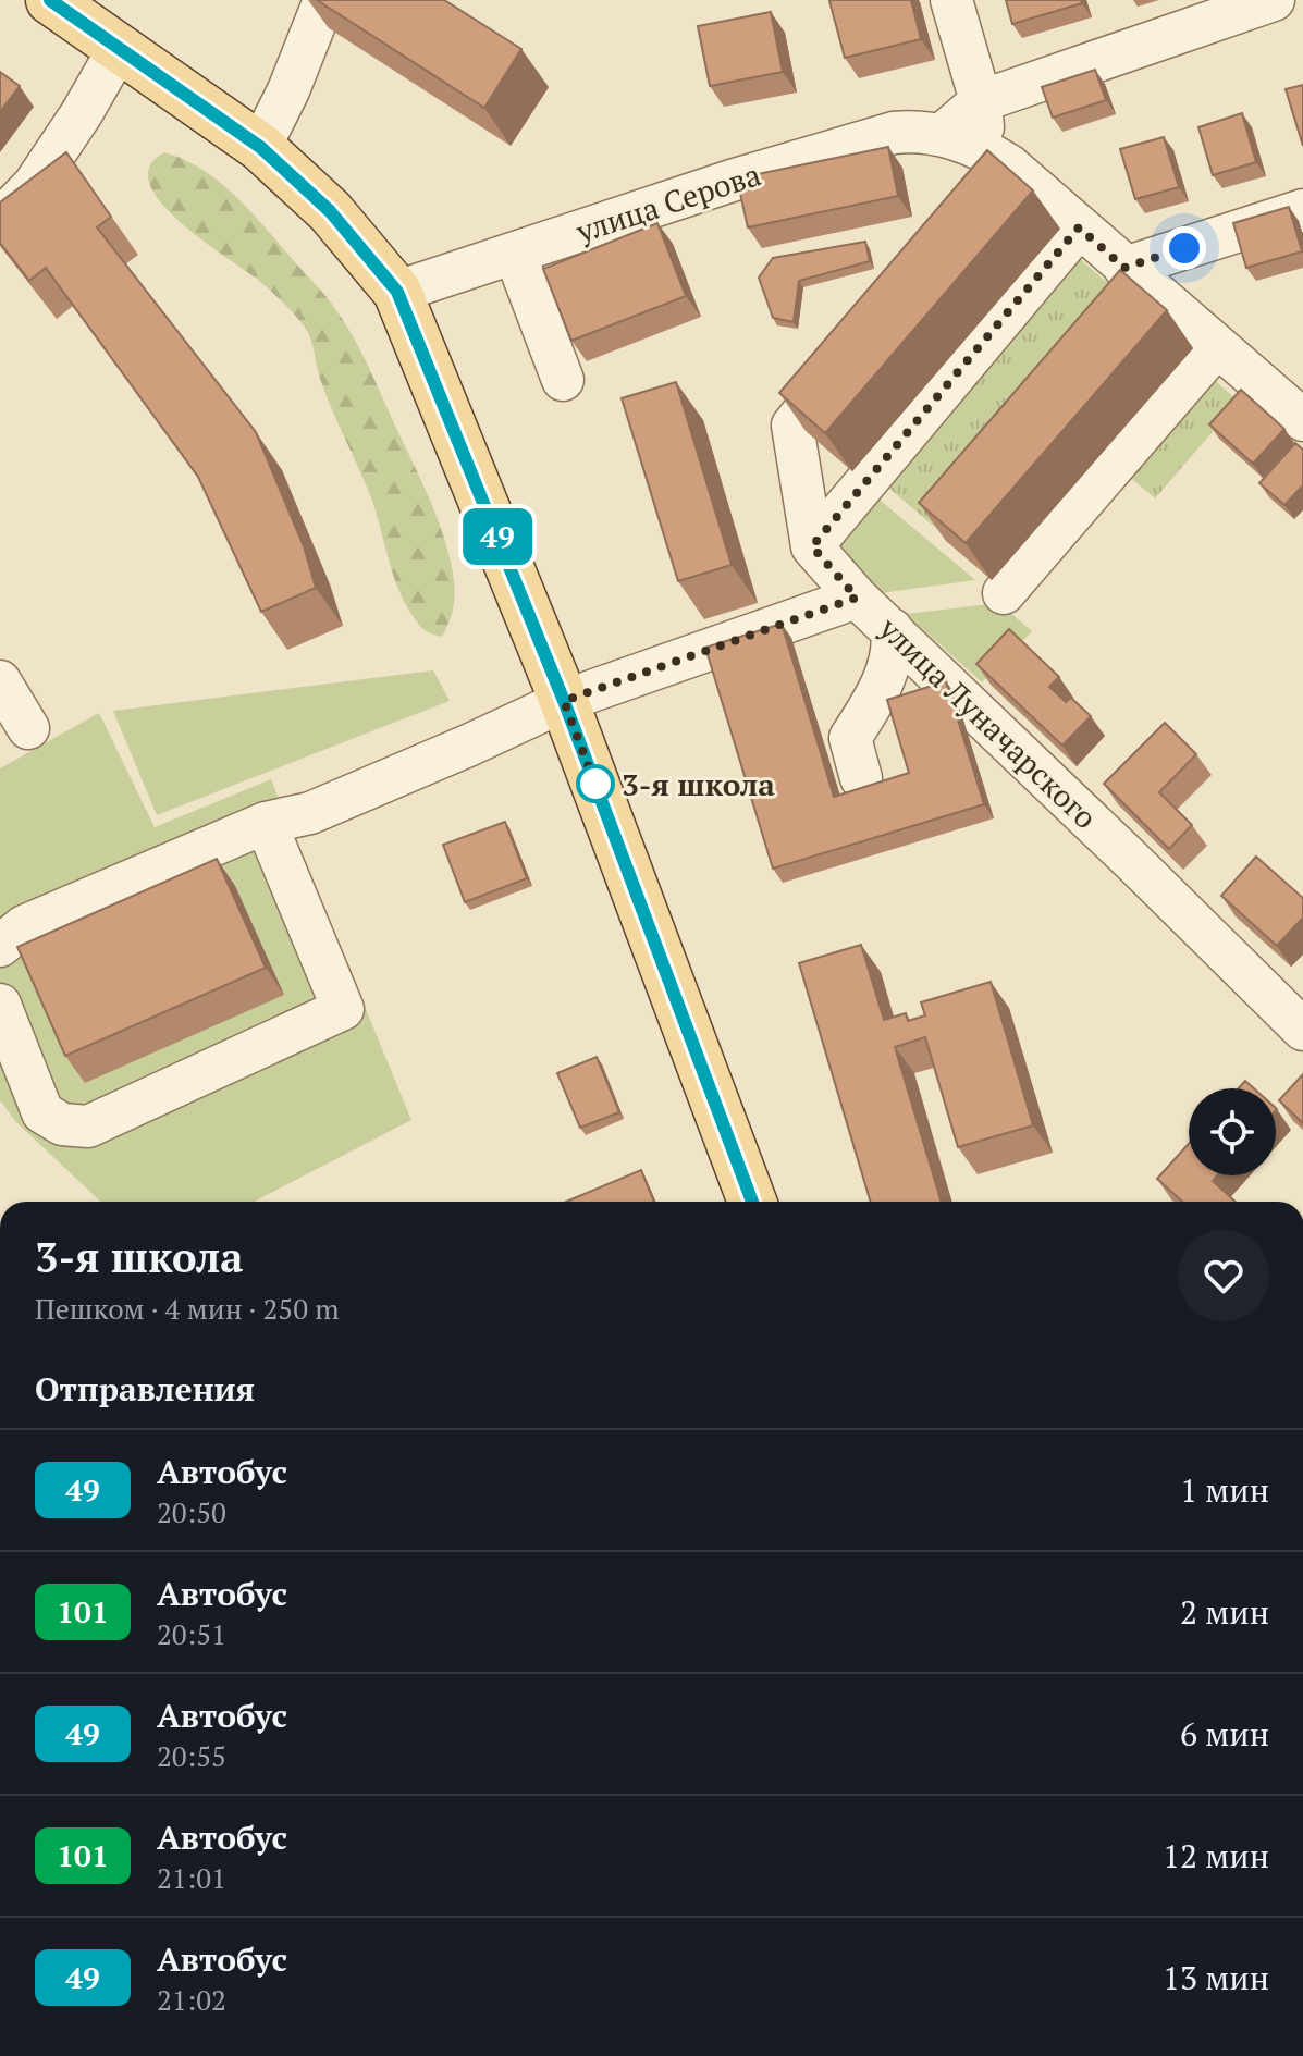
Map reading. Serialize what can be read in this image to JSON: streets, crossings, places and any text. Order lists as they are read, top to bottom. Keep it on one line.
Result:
{"streets":{"street":["улица Серова","улица Луначарского"]},"places":["3-я школа"],"lines":["bus line 49"],"page":{"on_map":"49","heading":[["3-я школа","Пешком · 4 мин · 250 m"],"Отправления"],"list":[{"mark":"49","name":"Автобус","note":"20:50","value":"1 мин"},{"mark":"101","name":"Автобус","note":"20:51","value":"2 мин"},{"mark":"49","name":"Автобус","note":"20:55","value":"6 мин"},{"mark":"101","name":"Автобус","note":"21:01","value":"12 мин"},{"mark":"49","name":"Автобус","note":"21:02","value":"13 мин"}]}}
